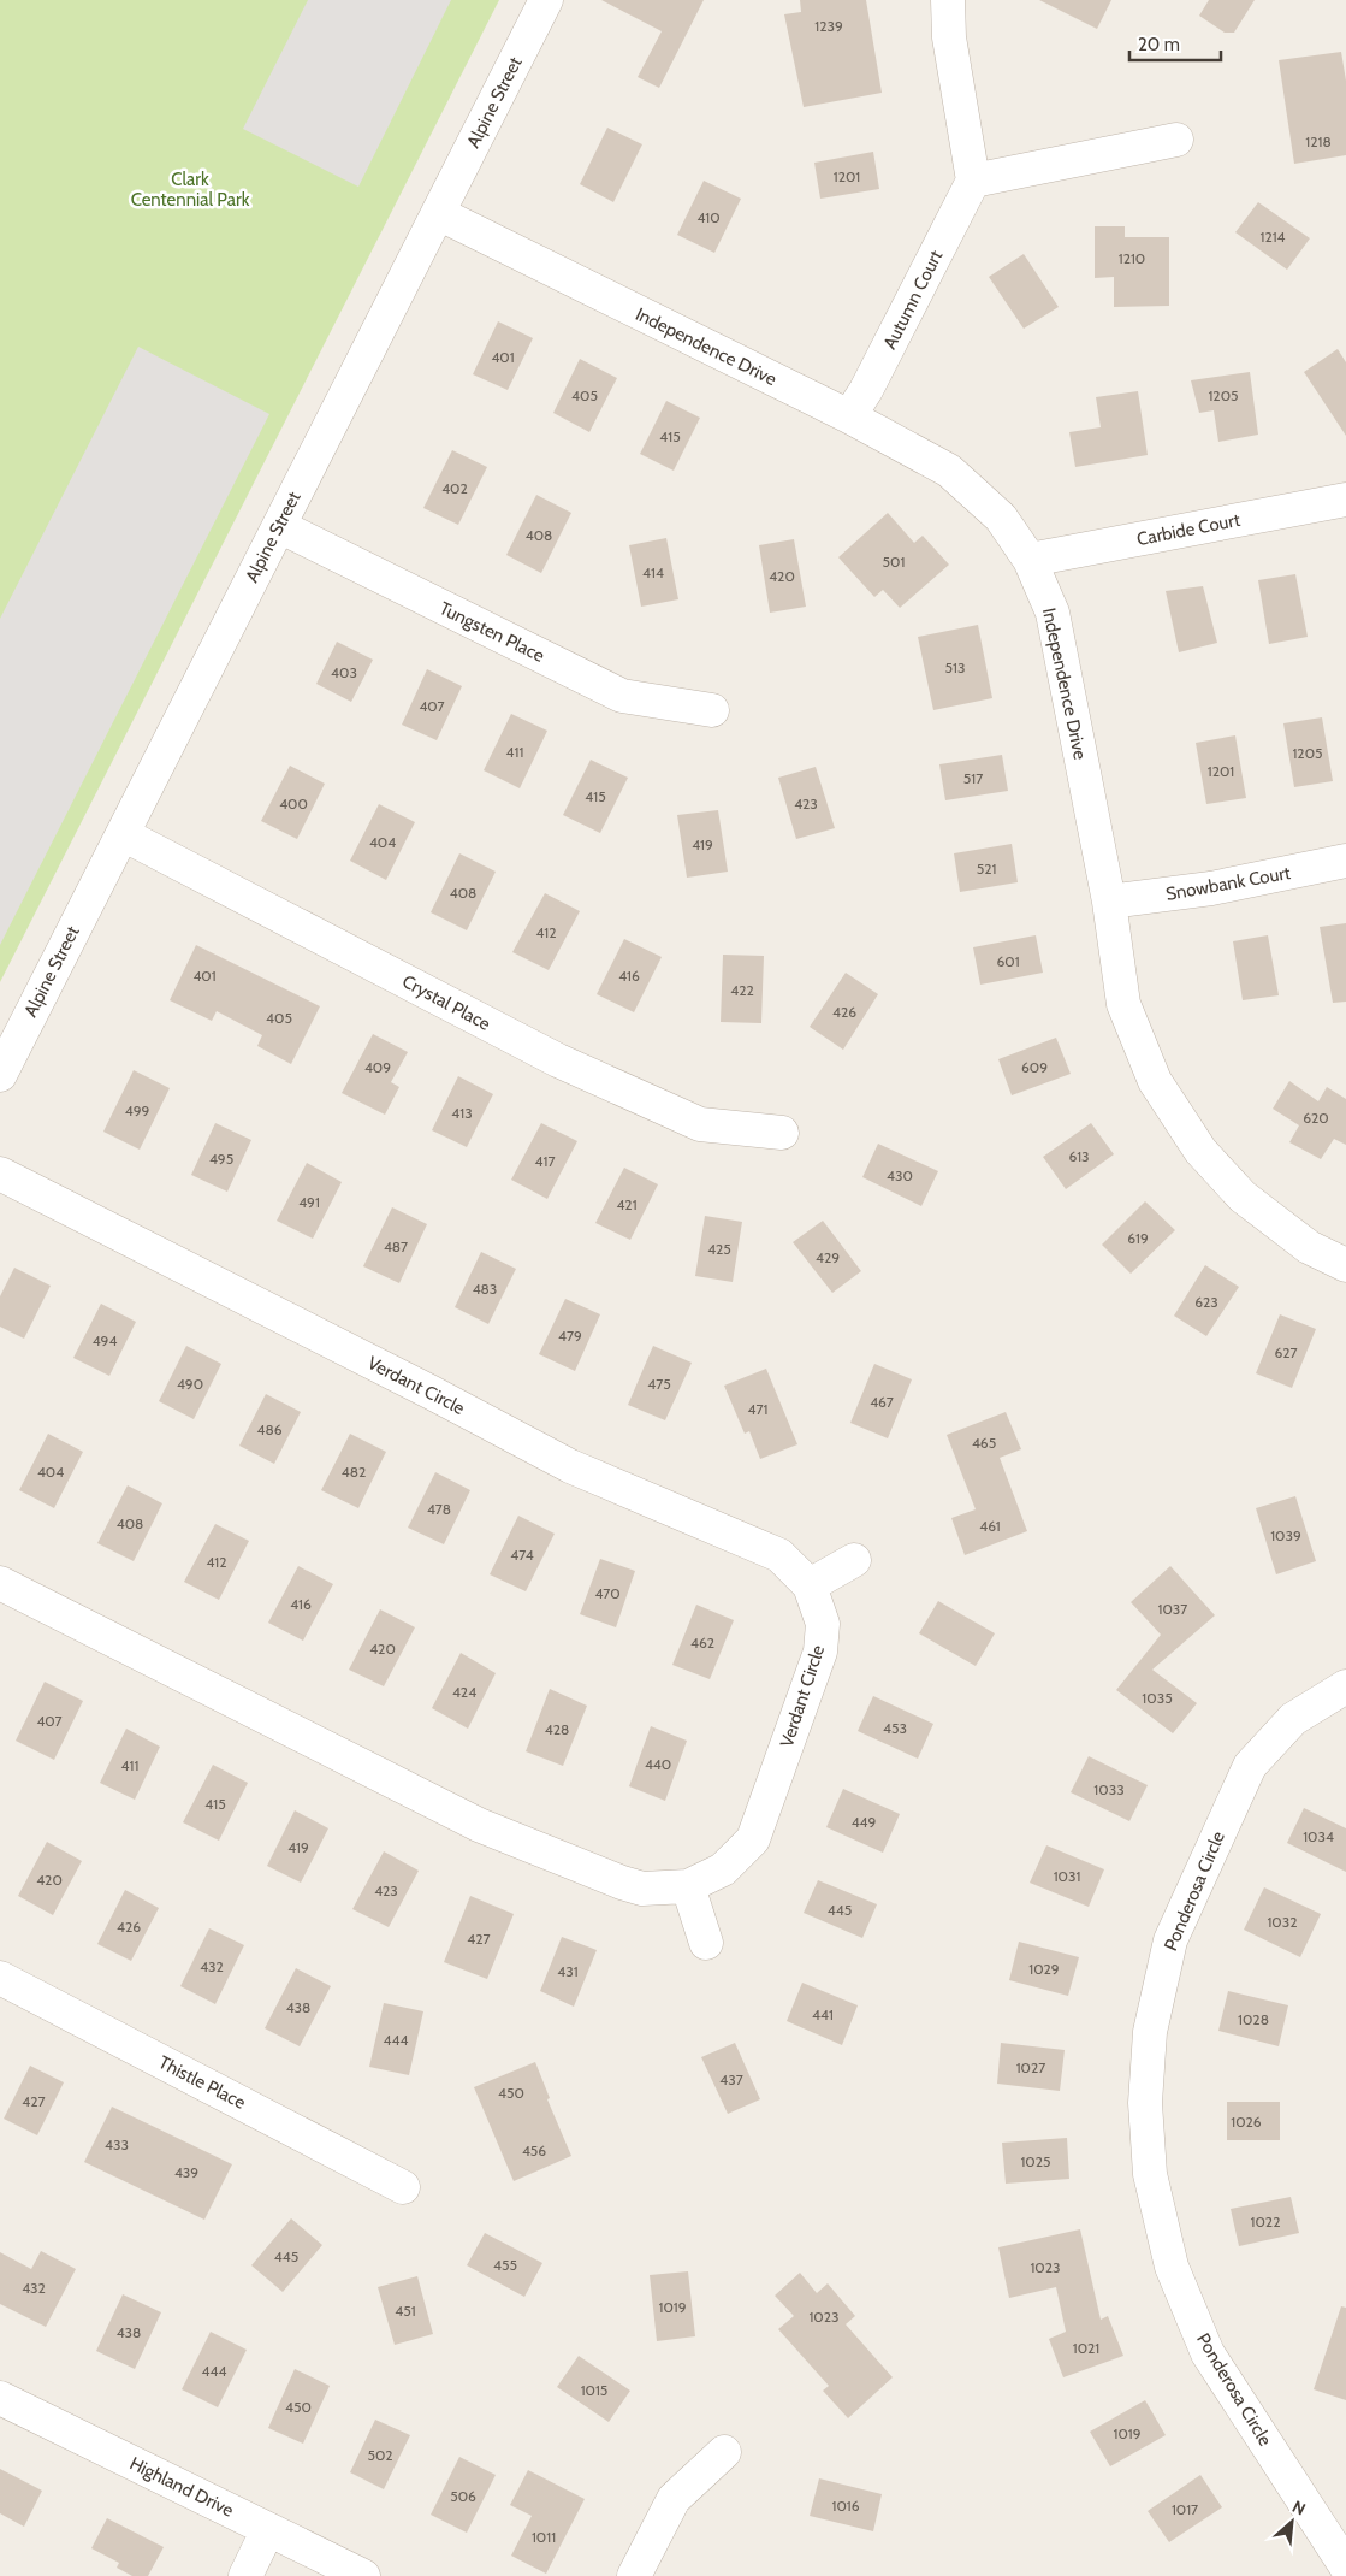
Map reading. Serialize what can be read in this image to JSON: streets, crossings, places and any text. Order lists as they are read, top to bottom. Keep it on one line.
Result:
{"streets":{"street":["Alpine Street","Autumn Court","Independence Drive","Carbide Court","Tungsten Place","Snowbank Court","Crystal Place","Verdant Circle","Ponderosa Circle","Thistle Place","Highland Drive"]},"crossings":[["Alpine Street","Independence Drive"],["Alpine Street","Tungsten Place"],["Alpine Street","Crystal Place"],["Autumn Court","Independence Drive"],["Independence Drive","Carbide Court"],["Independence Drive","Snowbank Court"]],"parks":["Clark Centennial Park"],"house_numbers":["1239","1218","1201","410","1214","1210","401","405","1205","415","402","408","501","414","420","513","403","407","411","1205","1201","517","415","400","423","404","419","521","408","412","601","401","416","422","426","405","409","609","499","413","620","613","495","417","430","491","421","619","487","425","429","483","623","479","494","627","490","475","467","471","486","465","404","482","478","408","461","1039","474","412","470","416","1037","462","420","424","1035","407","453","428","440","411","1033","415","449","1034","419","1031","420","423","445","1032","426","427","432","1029","431","438","441","1028","444","1027","437","450","427","1026","433","456","1025","439","1022","445","455","1023","432","1019","451","1023","438","1021","444","1015","450","1019","502","506","1016","1017","1011"],"scale_bar":"20 m","north":"top right"}
